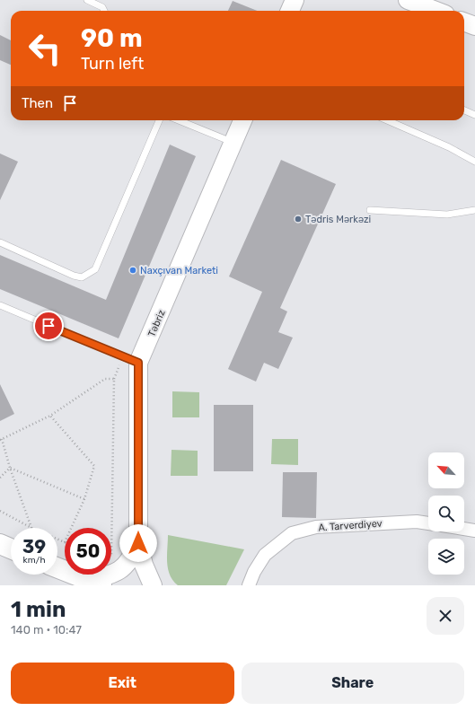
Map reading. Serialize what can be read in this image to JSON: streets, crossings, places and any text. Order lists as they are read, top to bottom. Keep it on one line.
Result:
{"streets":{"main road":["Təbriz"],"street":["A. Tarverdiyev"]},"places":["Tədris Mərkəzi","Naxçıvan Marketi"],"north":"top left","page":{"turn":["90 m","Turn left"],"then":"Then","speed":"39 km/h","limit":"50","heading":["1 min","140 m · 10:47"],"buttons":["Exit","Share"]}}
